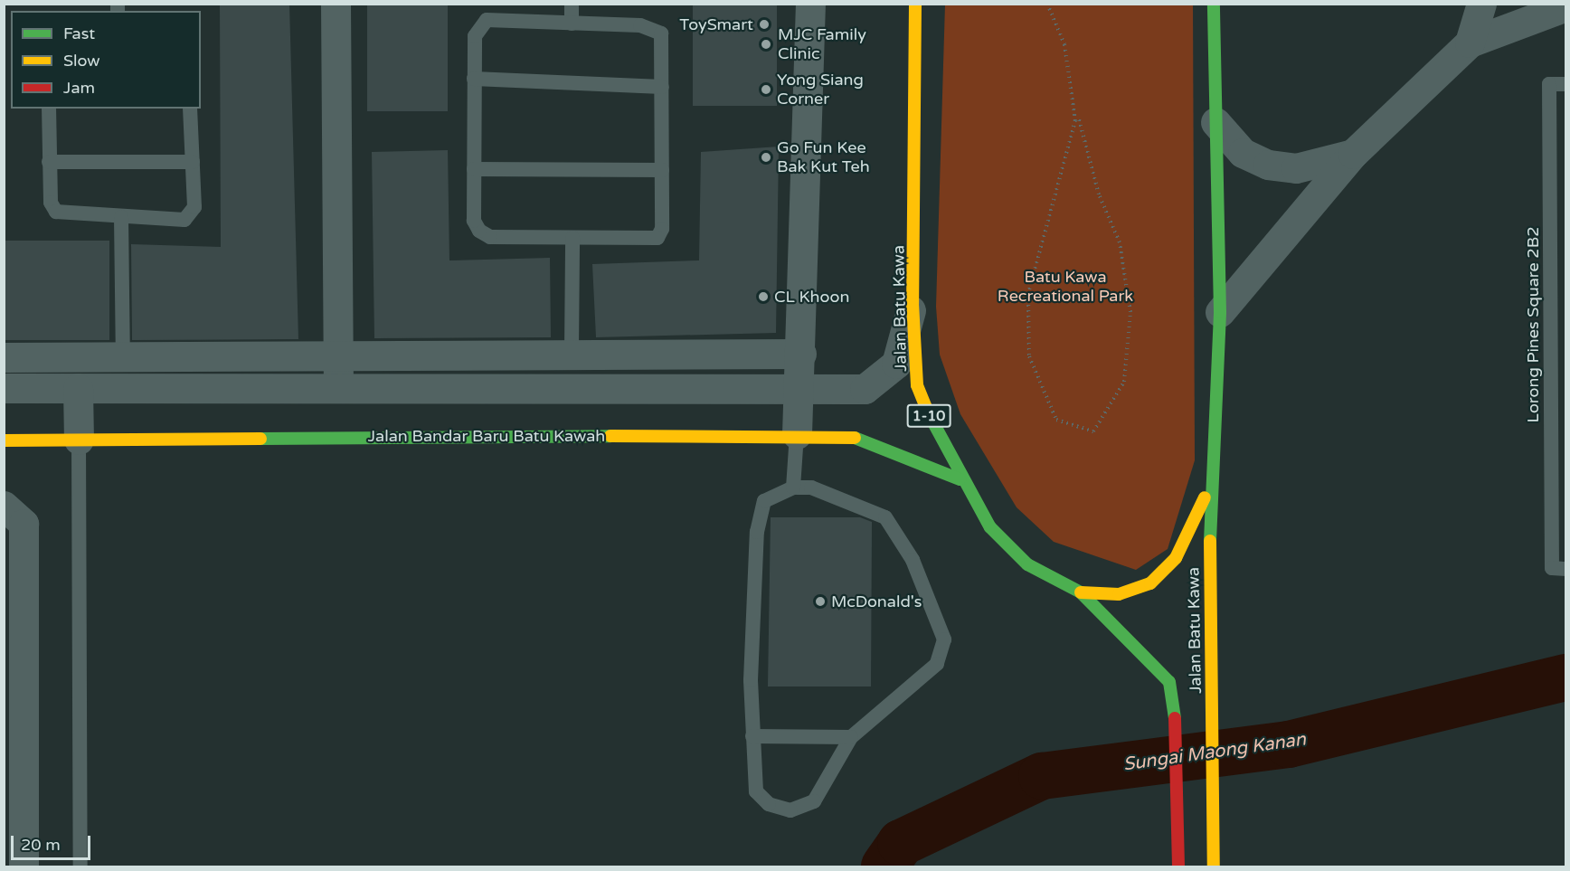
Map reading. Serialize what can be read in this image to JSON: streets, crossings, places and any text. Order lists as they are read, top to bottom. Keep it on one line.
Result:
{"streets":{"main road":["Jalan Batu Kawa","1-10","Jalan Bandar Baru Batu Kawah"],"lane":["Lorong Pines Square 2B2"]},"crossings":[["Jalan Batu Kawa","Jalan Bandar Baru Batu Kawah"]],"water":["Sungai Maong Kanan"],"parks":["Batu Kawa Recreational Park"],"places":["ToySmart","MJC Family Clinic","Yong Siang Corner","Go Fun Kee Bak Kut Teh","CL Khoon","McDonald's"],"legend":["Fast","Slow","Jam"],"scale_bar":"20 m"}
